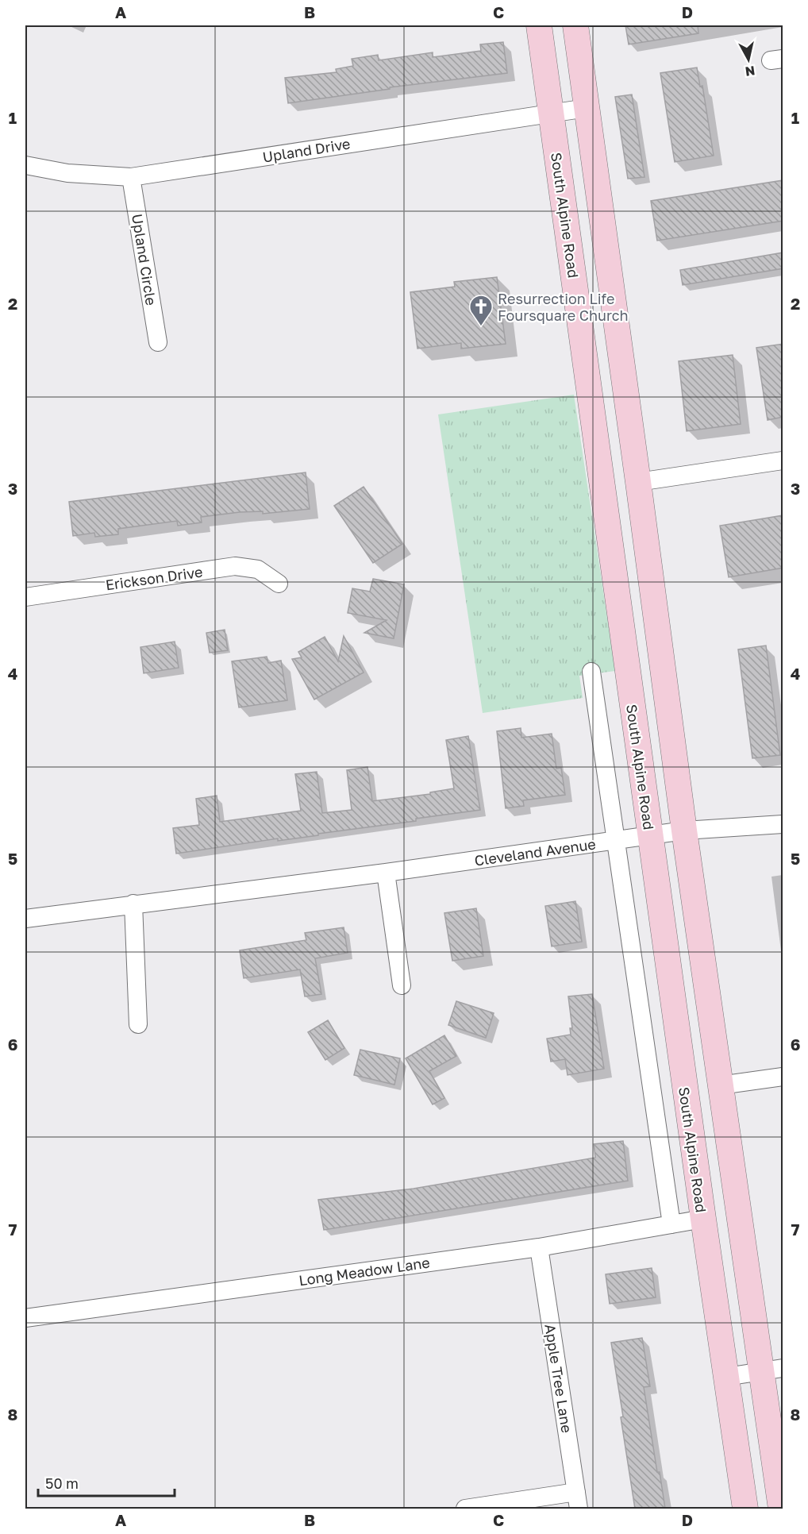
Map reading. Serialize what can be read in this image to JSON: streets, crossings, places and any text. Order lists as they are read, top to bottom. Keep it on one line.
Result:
{"streets":{"main road":["South Alpine Road"],"street":["Upland Drive","Upland Circle","Erickson Drive","Cleveland Avenue","Long Meadow Lane","Apple Tree Lane"]},"crossings":[["Upland Drive","South Alpine Road"],["Upland Drive","Upland Circle"],["South Alpine Road","Cleveland Avenue"],["South Alpine Road","Long Meadow Lane"],["Long Meadow Lane","Apple Tree Lane"]],"places":{"church":["Resurrection Life Foursquare Church"]},"scale_bar":"50 m","north":"bottom","grid":{"columns":["A","B","C","D"],"rows":["1","2","3","4","5","6","7","8"]}}
